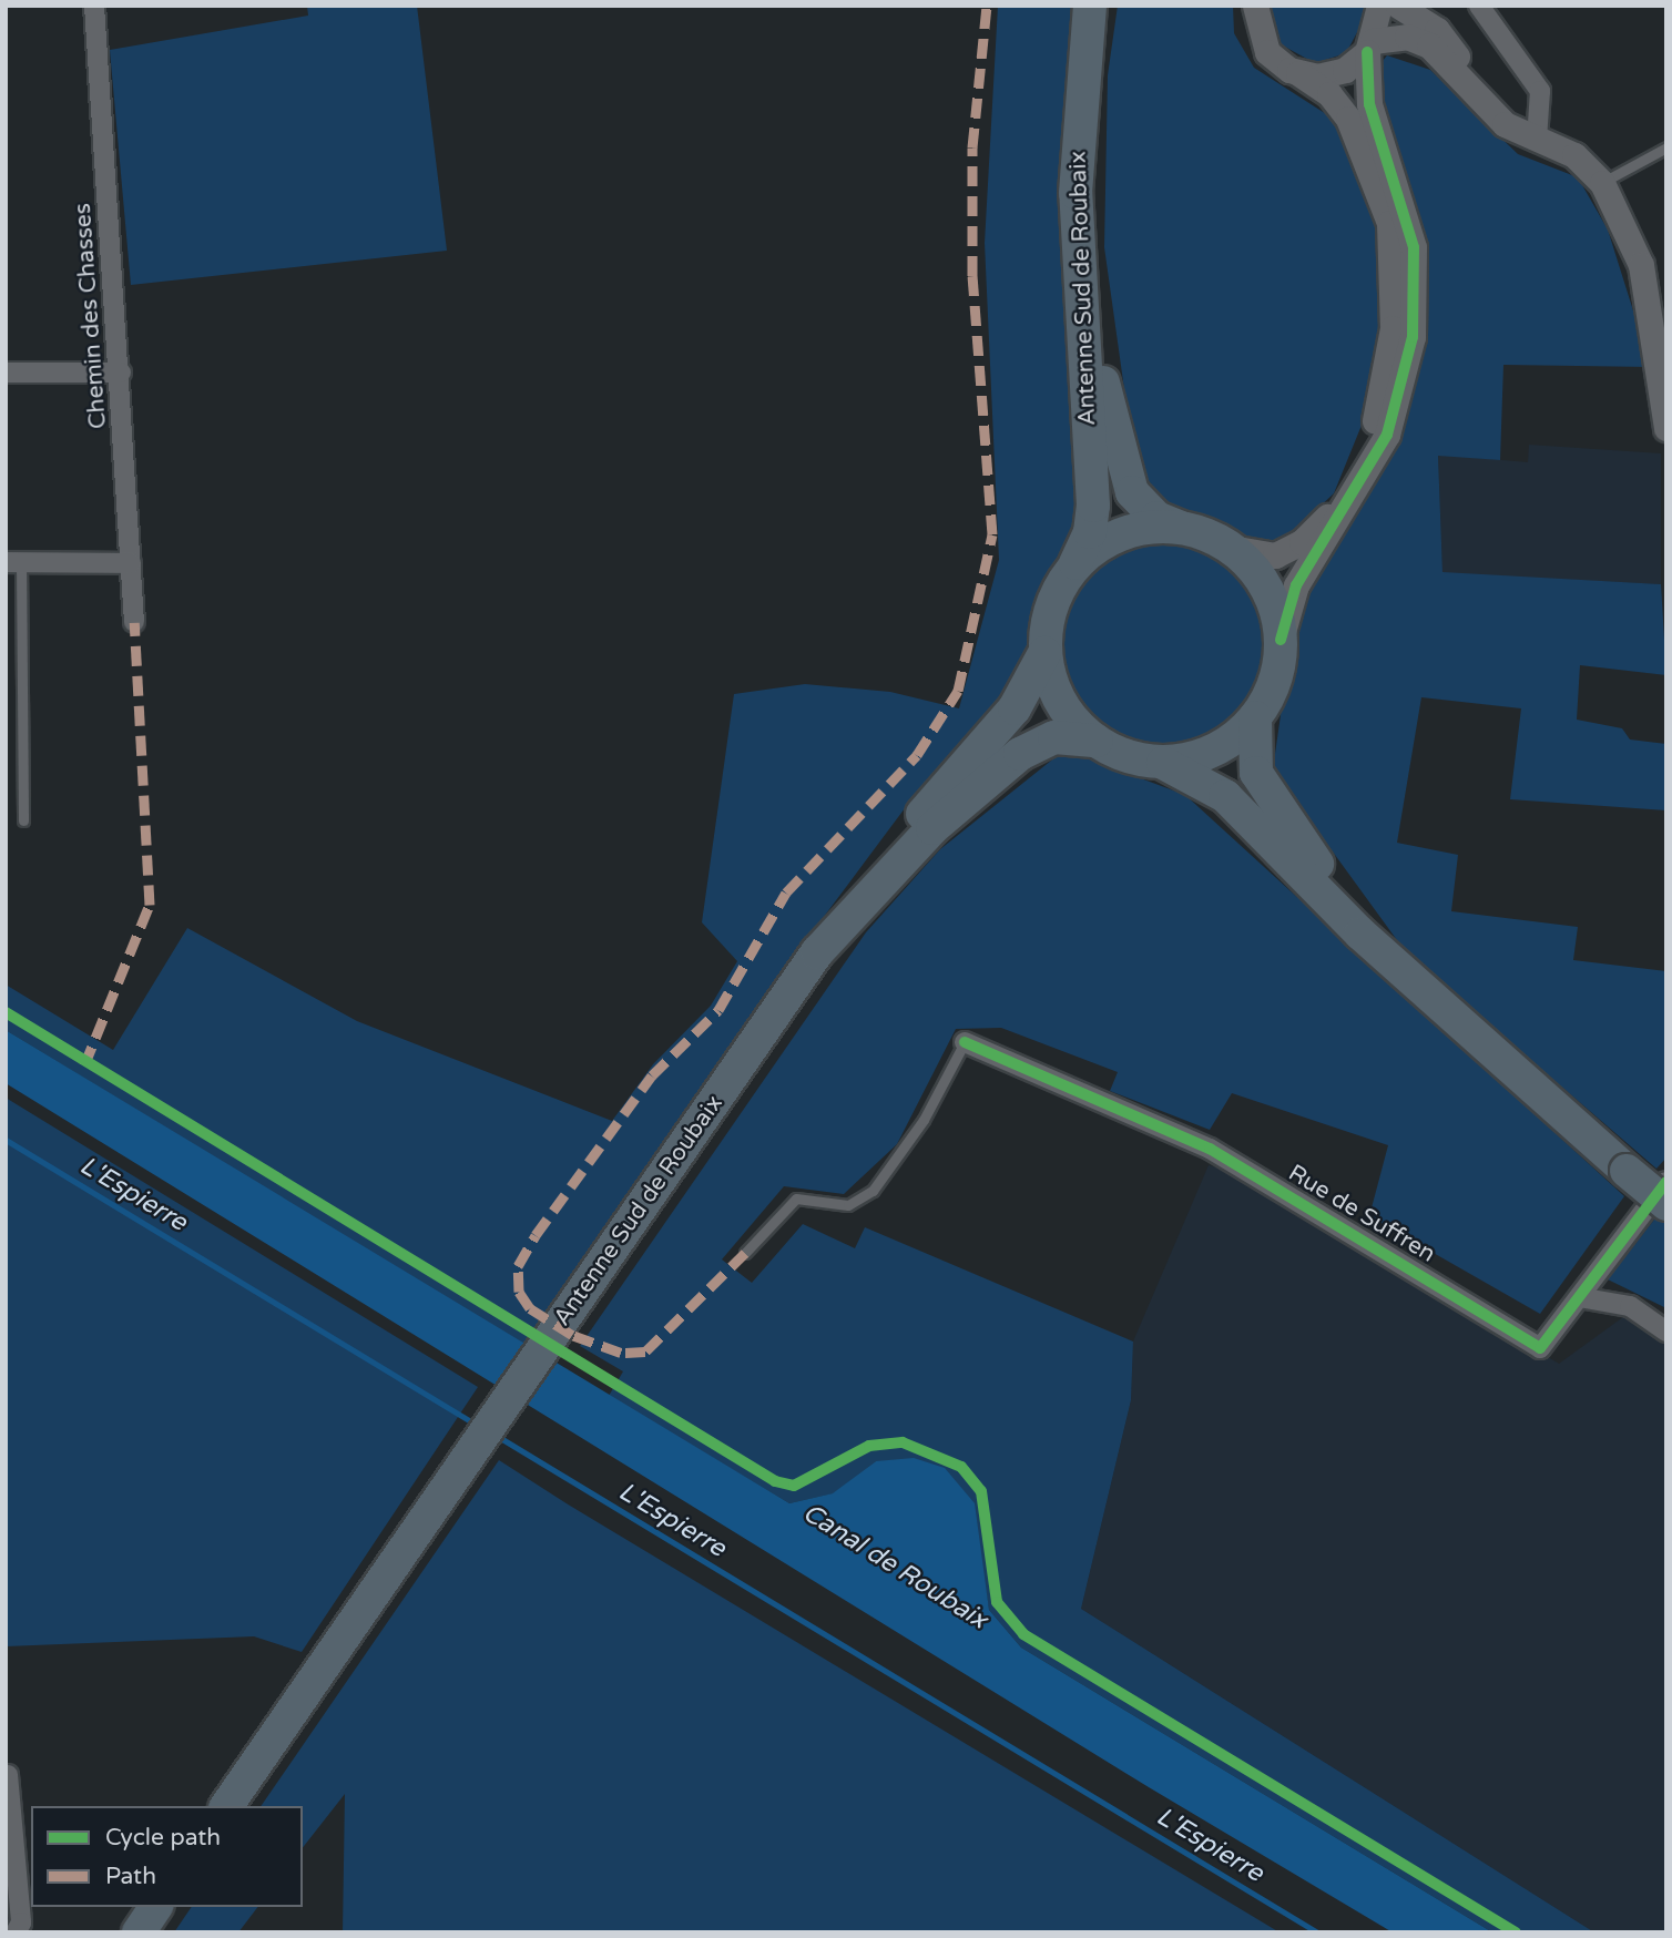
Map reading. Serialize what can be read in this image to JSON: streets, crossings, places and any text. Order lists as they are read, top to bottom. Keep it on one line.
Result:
{"streets":{"highway":["Antenne Sud de Roubaix"],"street":["Chemin des Chasses","Rue de Suffren"]},"water":["L'Espierre","Canal de Roubaix"],"legend":["Cycle path","Path"]}
